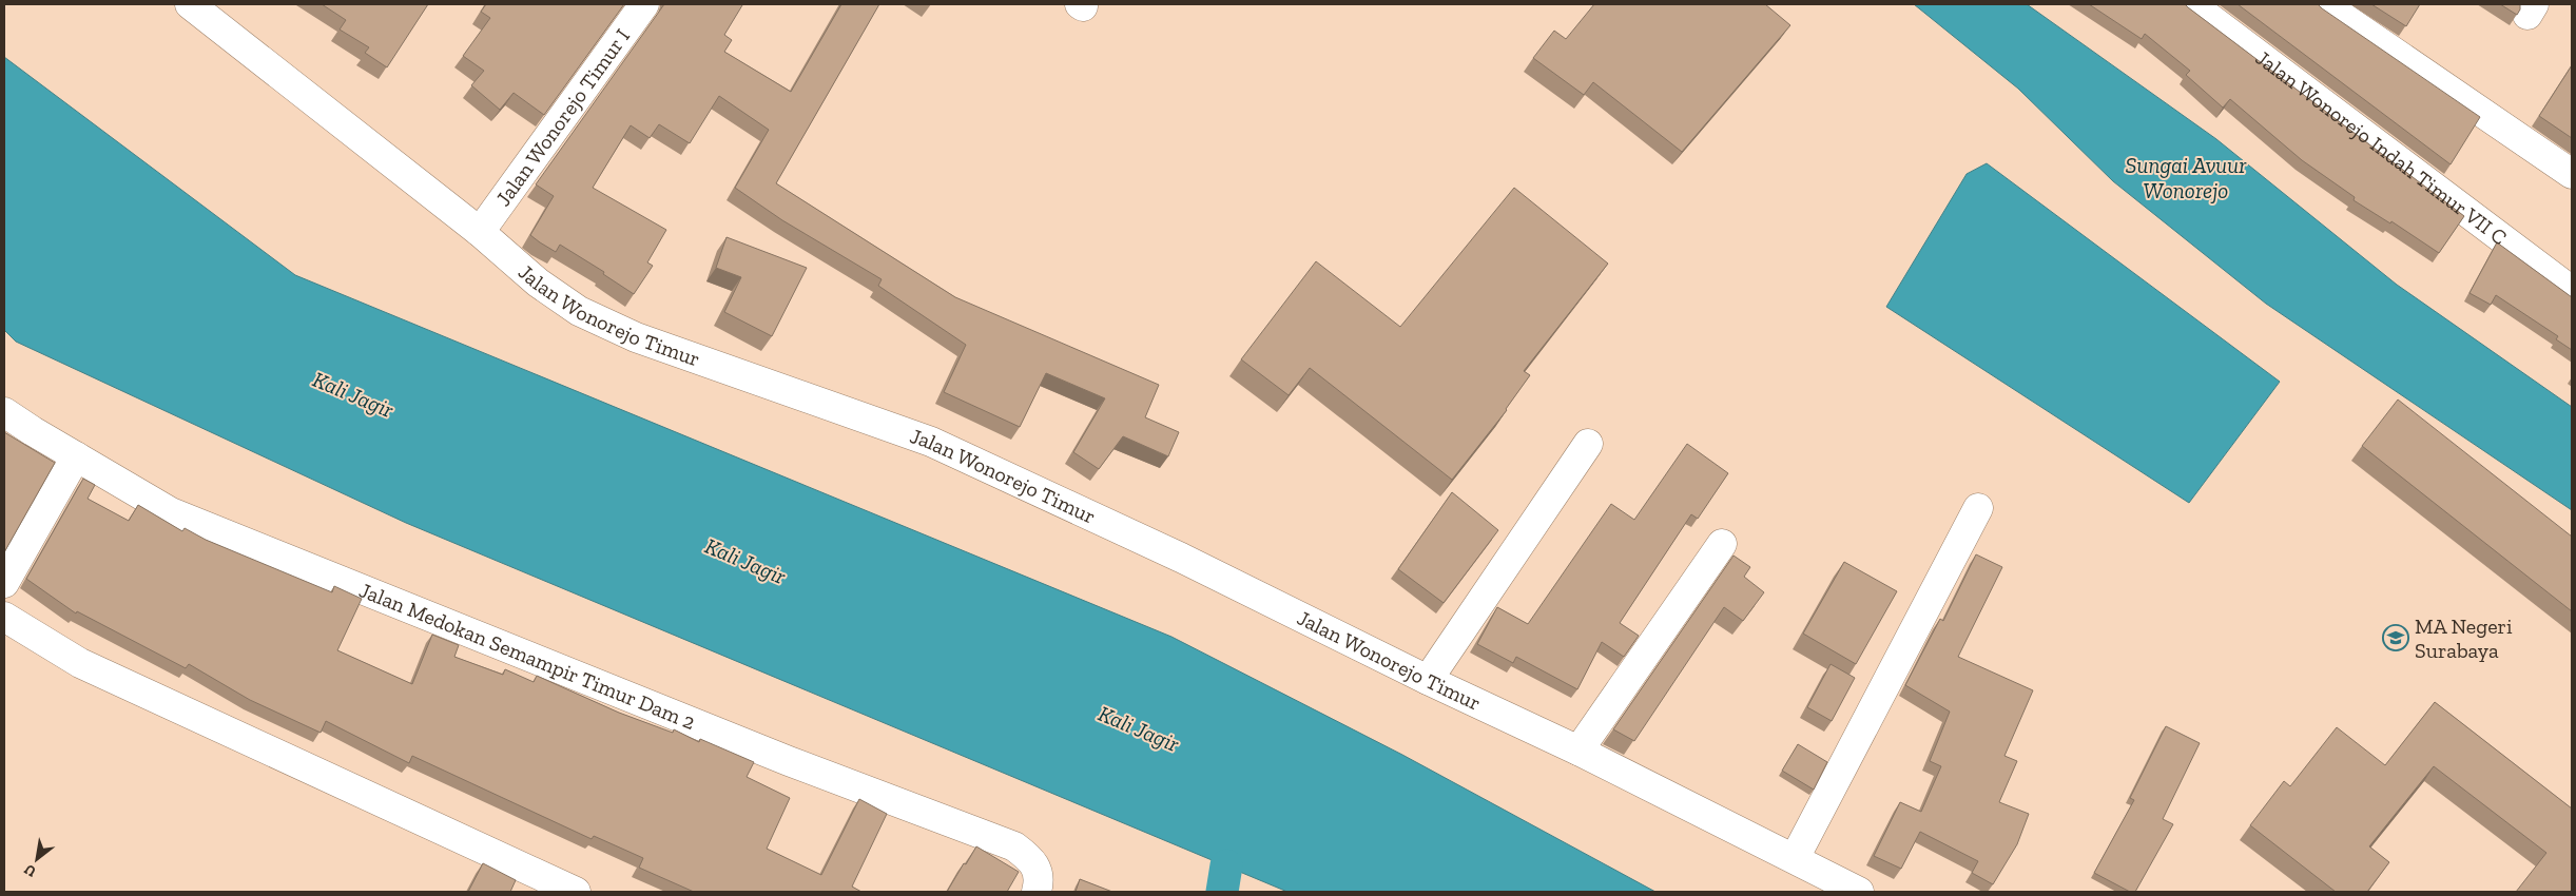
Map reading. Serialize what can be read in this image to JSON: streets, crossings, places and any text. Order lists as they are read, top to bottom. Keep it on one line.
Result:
{"streets":{"street":["Jalan Wonorejo Timur I","Jalan Wonorejo Indah Timur VII C","Jalan Wonorejo Timur","Jalan Medokan Semampir Timur Dam 2"]},"crossings":[["Jalan Wonorejo Timur I","Jalan Wonorejo Timur"]],"water":["Sungai Avuur Wonorejo","Kali Jagir"],"places":{"school or university":["MA Negeri Surabaya"]},"north":"bottom left"}
